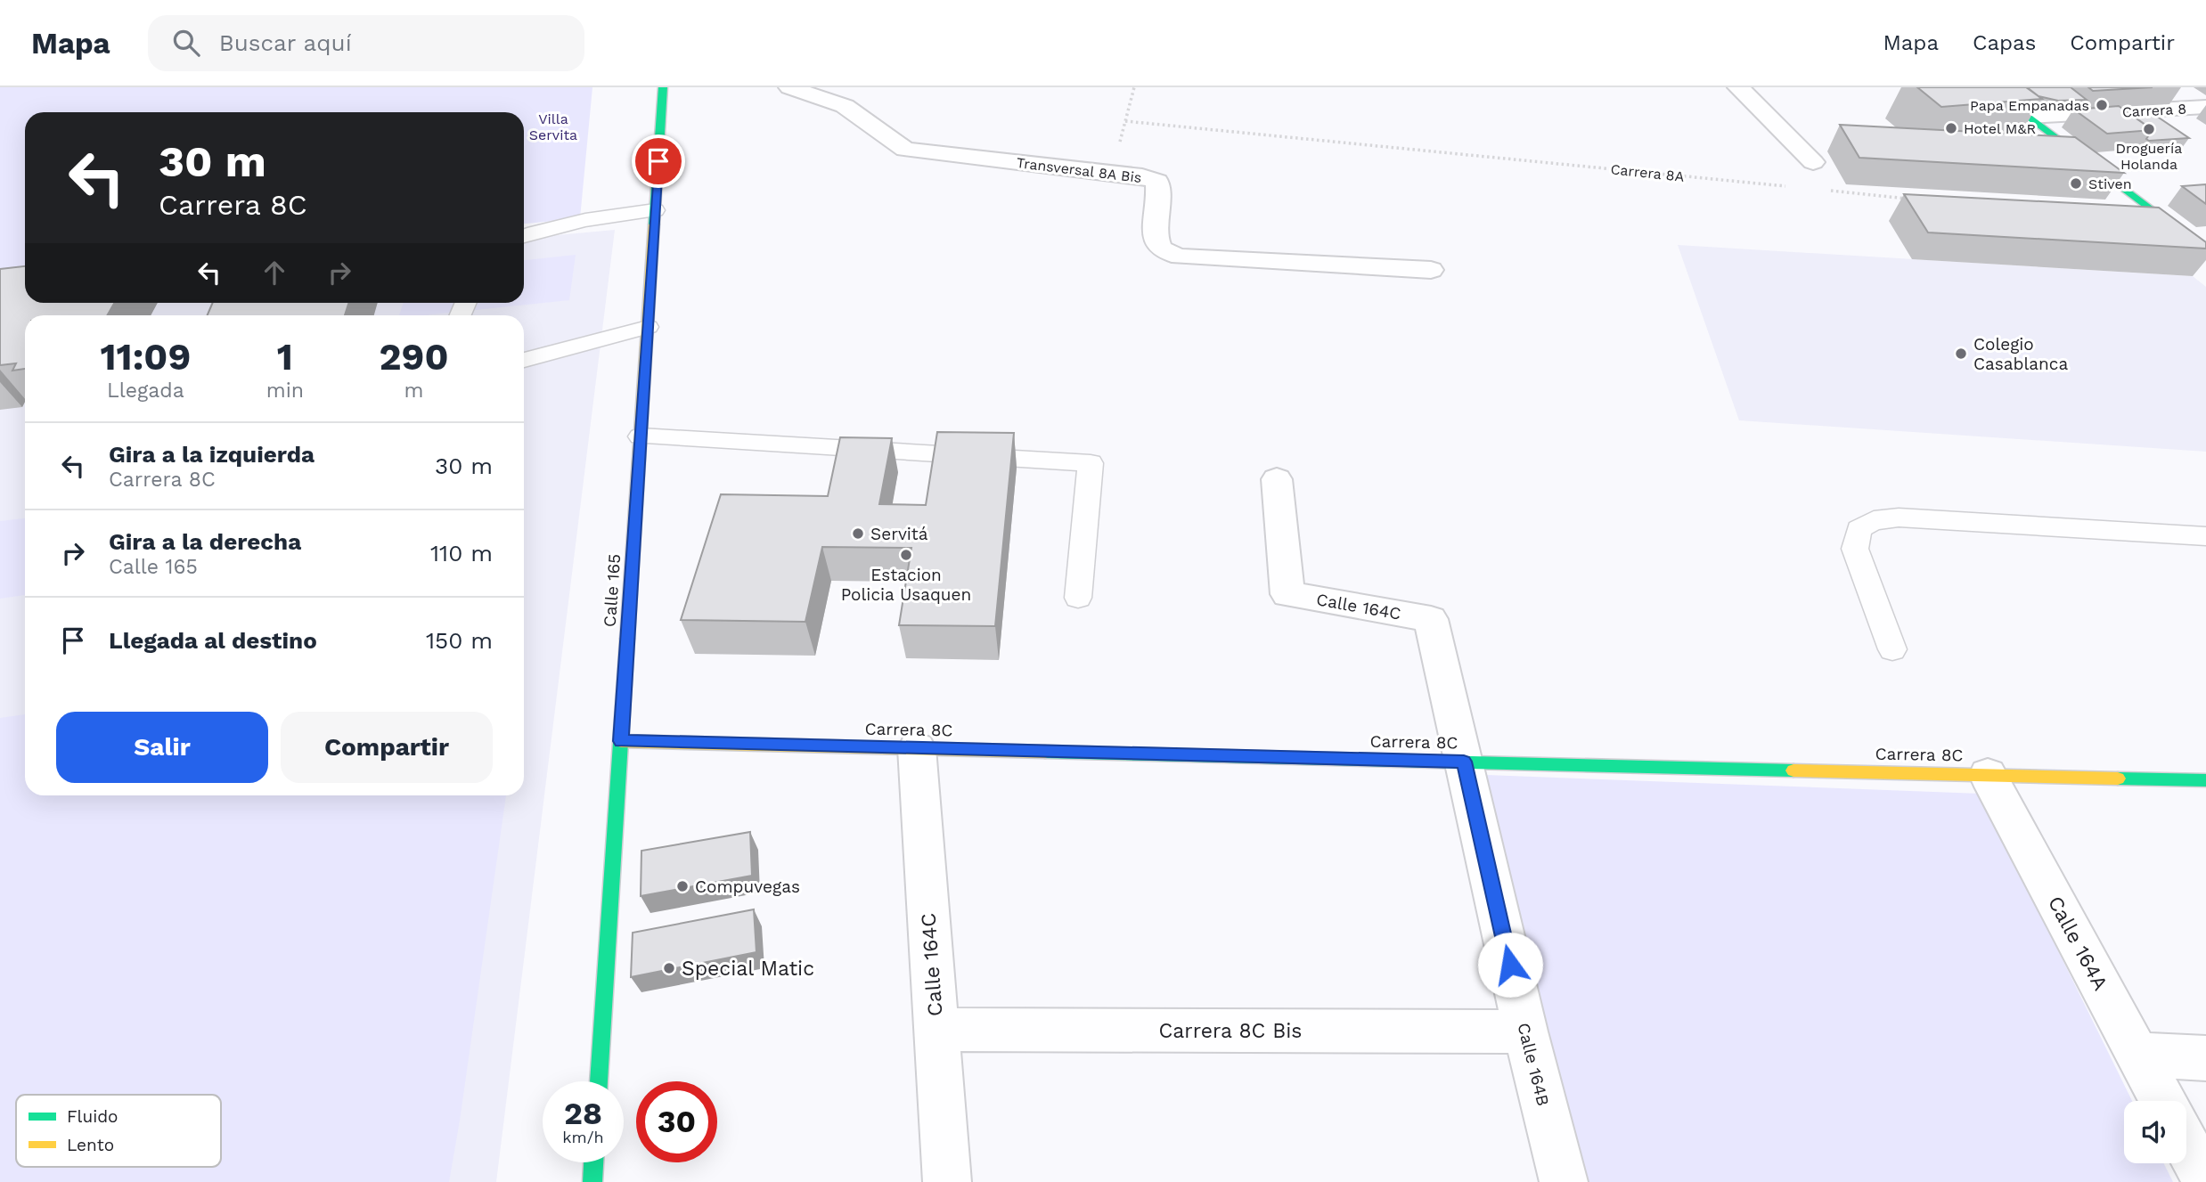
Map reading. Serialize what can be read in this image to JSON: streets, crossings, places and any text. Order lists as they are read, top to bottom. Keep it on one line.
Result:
{"streets":{"street":["Carrera 8","Transversal 8A Bis","Calle 165","Calle 164C","Carrera 8C","Calle 164A","Carrera 8C Bis","Calle 164B"],"path":["Carrera 8A"]},"crossings":[["Calle 165","Carrera 8C"],["Calle 164C","Carrera 8C"],["Calle 164C","Carrera 8C Bis"],["Calle 164C","Calle 164B"],["Carrera 8C","Calle 164A"],["Carrera 8C","Calle 164B"],["Carrera 8C Bis","Calle 164B"]],"parks":["Villa Servita"],"places":["Papa Empanadas","Hotel M&R","Droguería Holanda","Stiven","Colegio Casablanca","Servitá","Estacion Policia Usaquen","Compuvegas","Special Matic"],"legend":["Fluido","Lento"],"page":{"header":"Mapa","search":"Buscar aquí","nav":["Mapa","Capas","Compartir"],"turn":["30 m","Carrera 8C"],"eta":["11:09","Llegada","1","min","290","m"],"list":[{"name":"Gira a la izquierda","note":"Carrera 8C","value":"30 m"},{"name":"Gira a la derecha","note":"Calle 165","value":"110 m"},{"name":"Llegada al destino","value":"150 m"}],"buttons":["Salir","Compartir"],"speed":"28 km/h","limit":"30"}}
